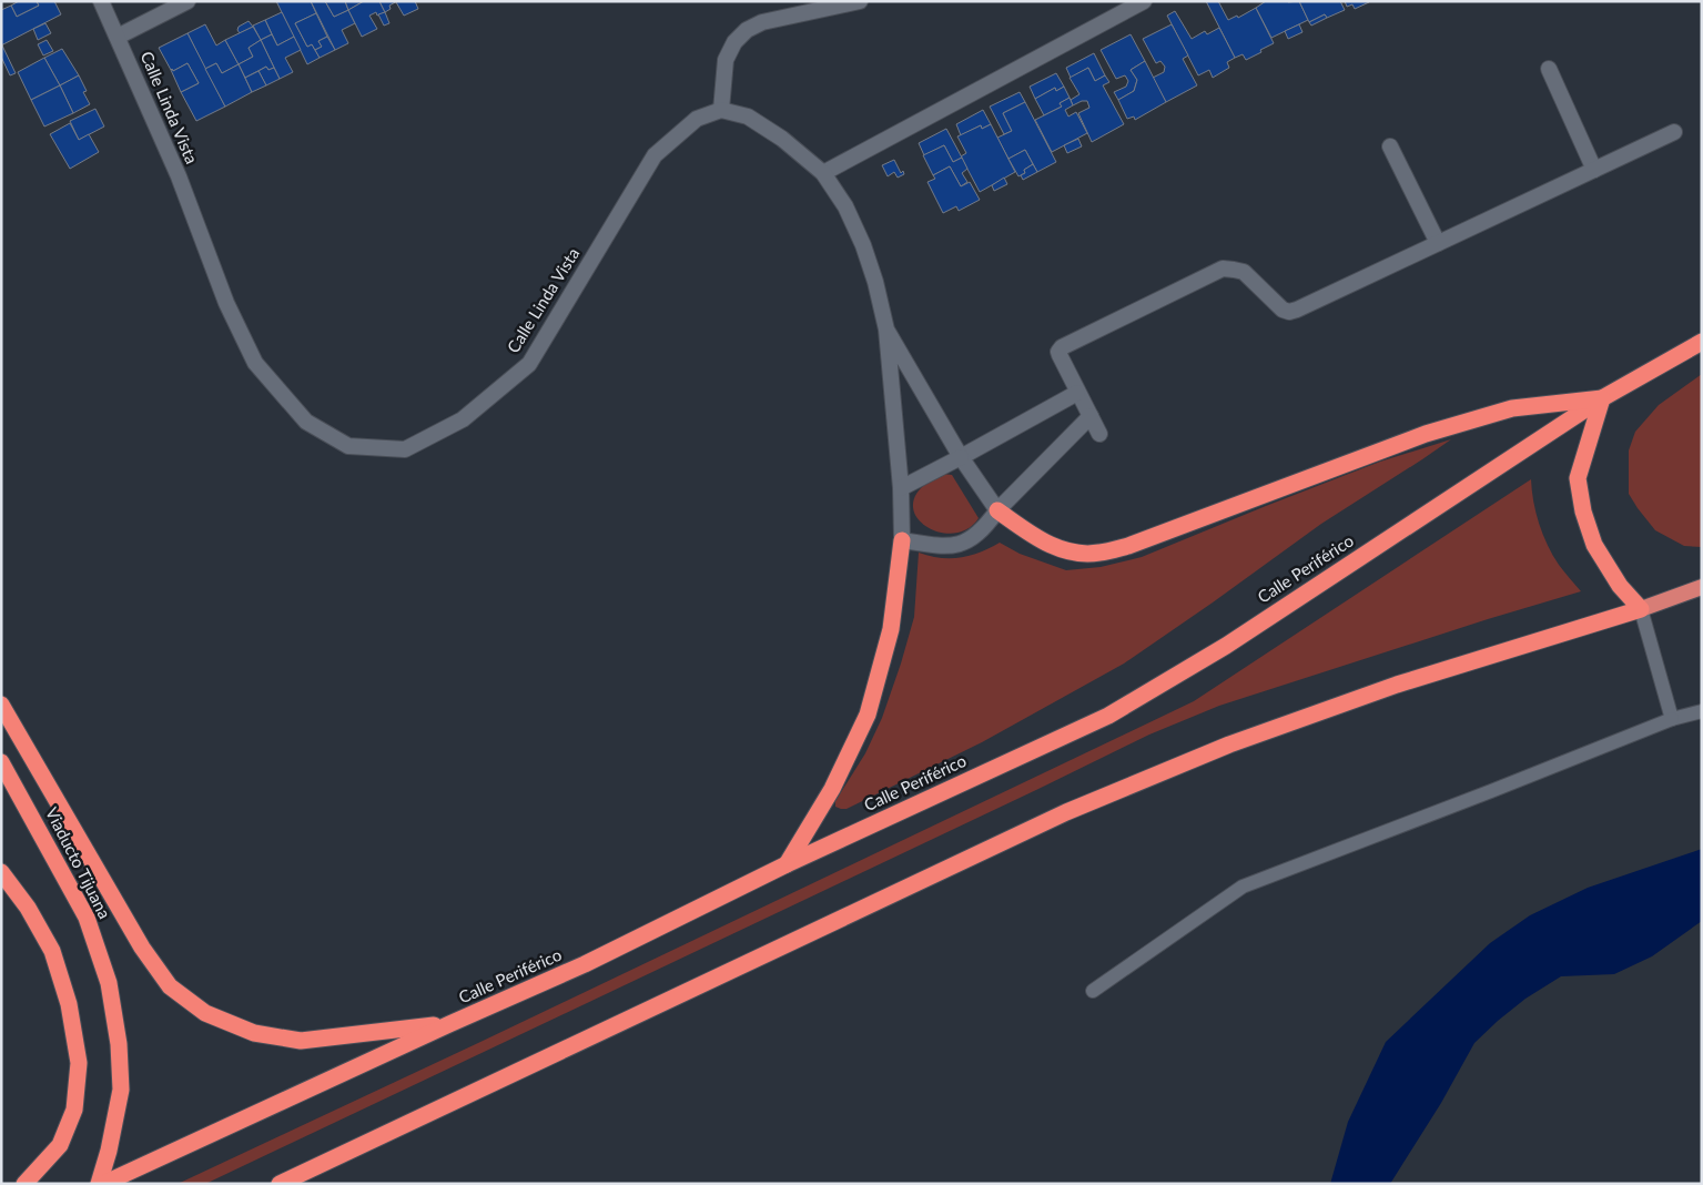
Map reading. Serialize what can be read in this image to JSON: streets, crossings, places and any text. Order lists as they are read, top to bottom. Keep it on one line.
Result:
{"streets":{"highway":["Calle Periférico","Viaducto Tijuana"],"street":["Calle Linda Vista"]}}
